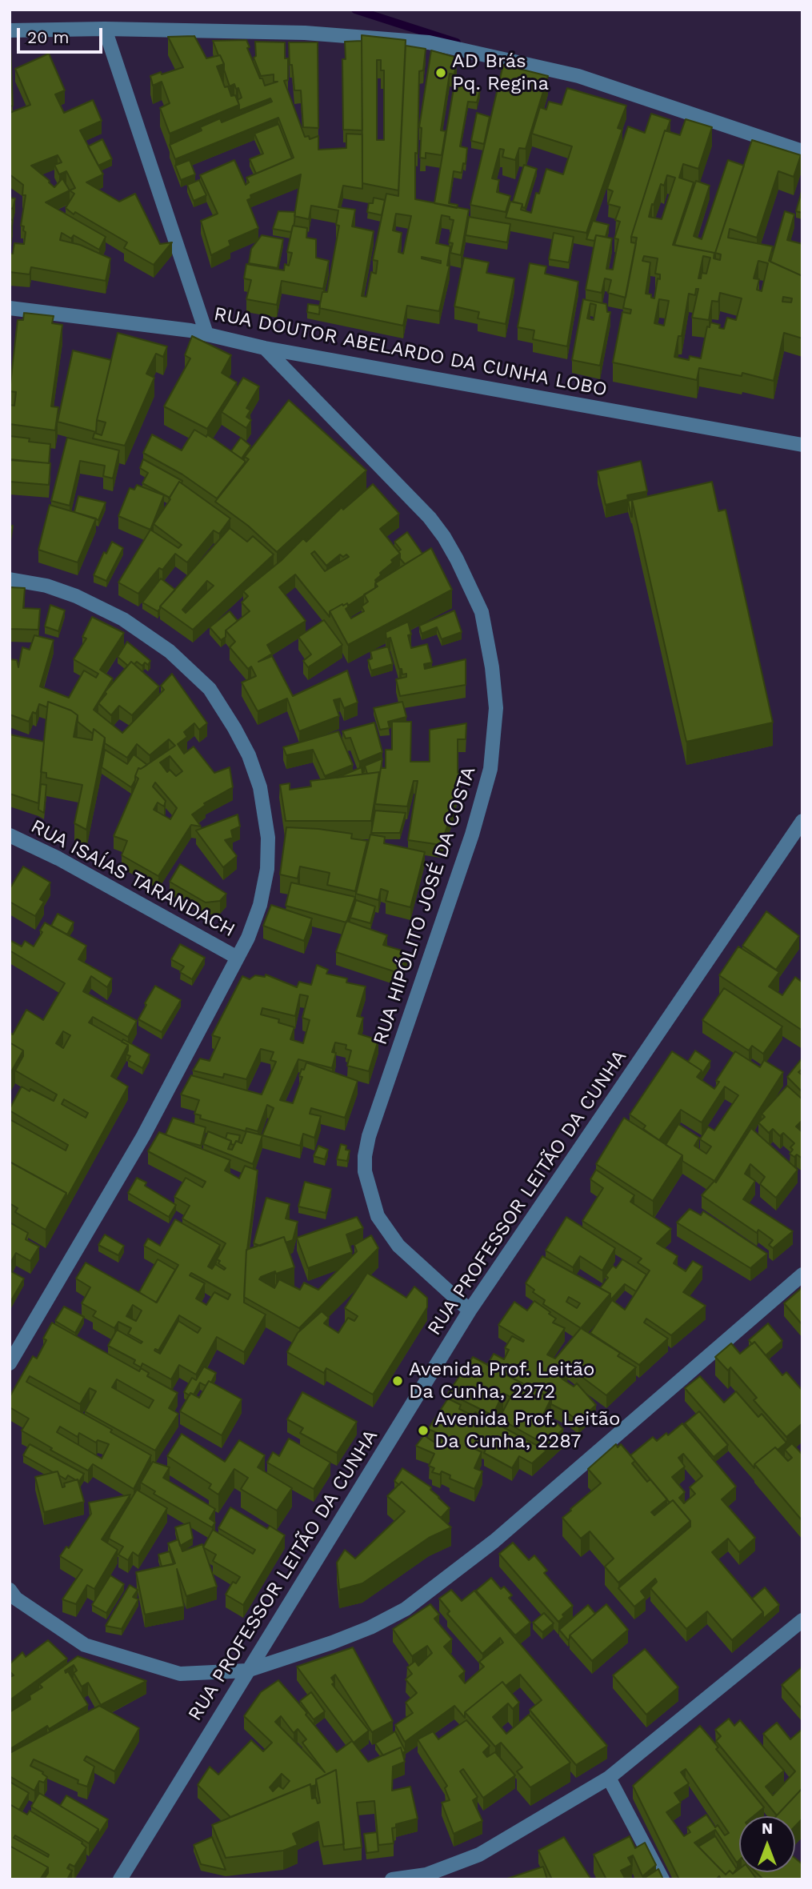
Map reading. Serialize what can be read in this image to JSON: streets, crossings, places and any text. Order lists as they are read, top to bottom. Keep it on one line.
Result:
{"streets":{"street":["RUA DOUTOR ABELARDO DA CUNHA LOBO","RUA ISAÍAS TARANDACH","RUA HIPÓLITO JOSÉ DA COSTA","RUA PROFESSOR LEITÃO DA CUNHA"]},"crossings":[["RUA DOUTOR ABELARDO DA CUNHA LOBO","RUA HIPÓLITO JOSÉ DA COSTA"],["RUA HIPÓLITO JOSÉ DA COSTA","RUA PROFESSOR LEITÃO DA CUNHA"]],"places":["AD Brás Pq. Regina","Avenida Prof. Leitão Da Cunha, 2272","Avenida Prof. Leitão Da Cunha, 2287"],"scale_bar":"20 m","north":"top"}
